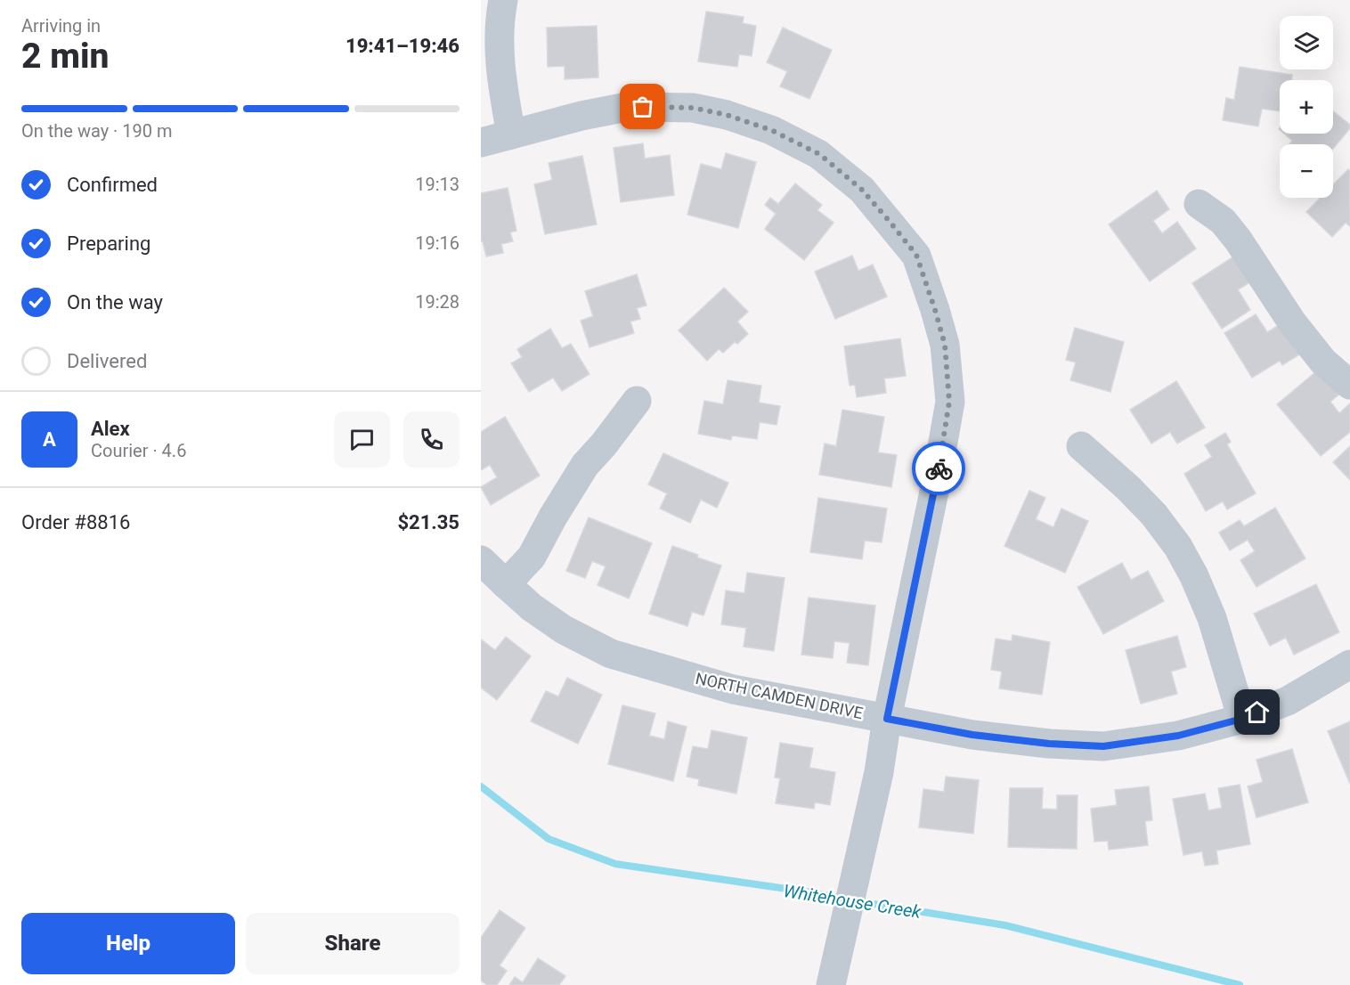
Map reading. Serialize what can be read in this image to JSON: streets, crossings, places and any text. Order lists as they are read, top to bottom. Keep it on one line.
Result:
{"streets":{"street":["NORTH CAMDEN DRIVE"]},"water":["Whitehouse Creek"],"page":{"heading":["2 min","Arriving in","19:41–19:46"],"panel":["Alex","Courier · 4.6","Order #8816","$21.35"],"map_buttons":["+","−"],"bar":"On the way · 190 m","list":[["Confirmed","19:13"],["Preparing","19:16"],["On the way","19:28"],"Delivered"],"round":"A","buttons":["Help","Share"]}}
